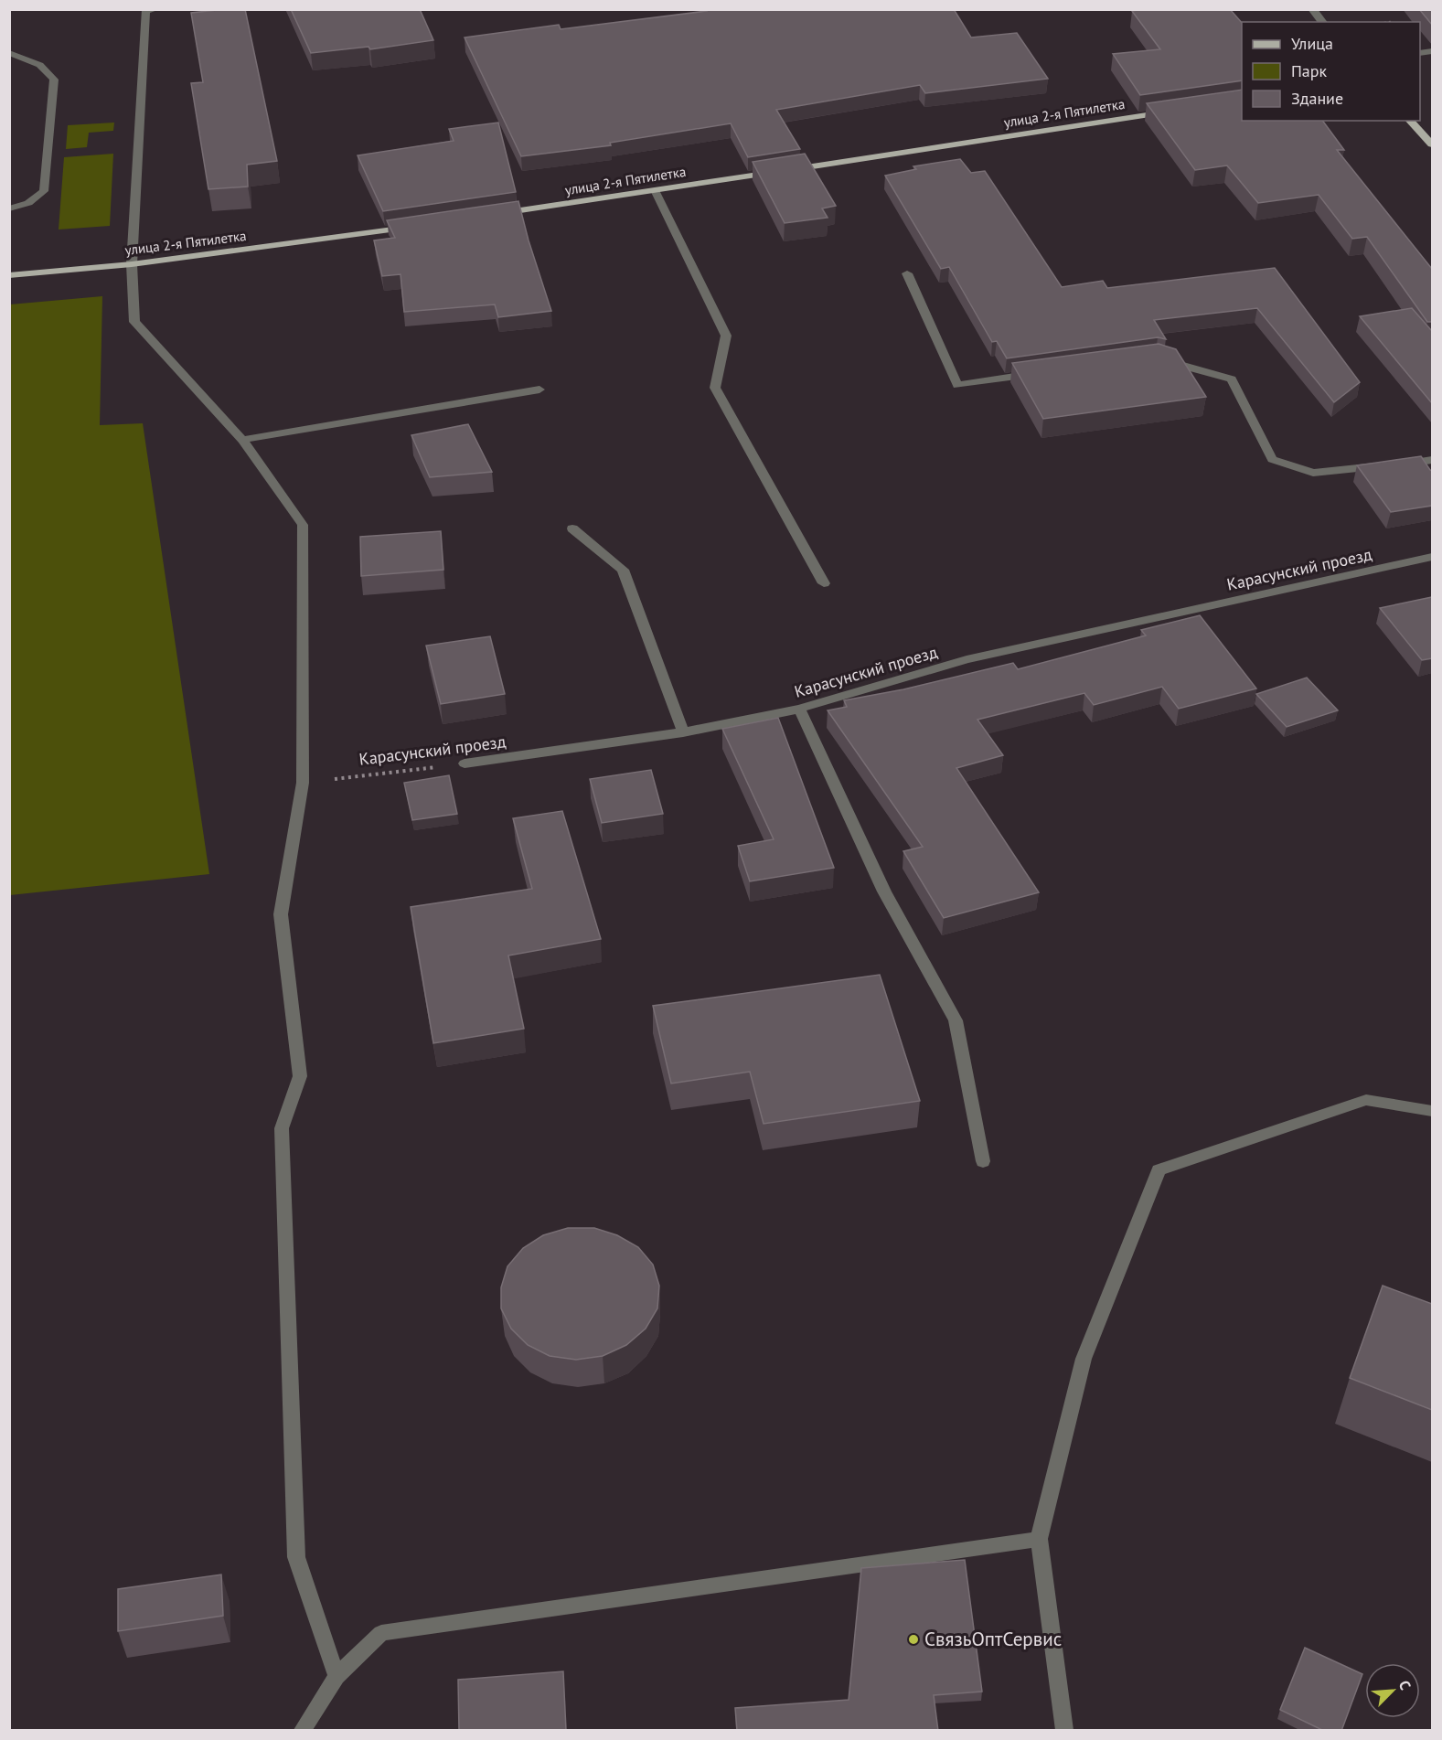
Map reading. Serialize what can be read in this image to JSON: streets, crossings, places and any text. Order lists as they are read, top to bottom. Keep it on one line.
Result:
{"streets":{"main road":["улица 2-я Пятилетка"],"street":["Карасунский проезд"]},"places":["СвязьОптСервис"],"legend":["Улица","Парк","Здание"],"north":"top right"}
